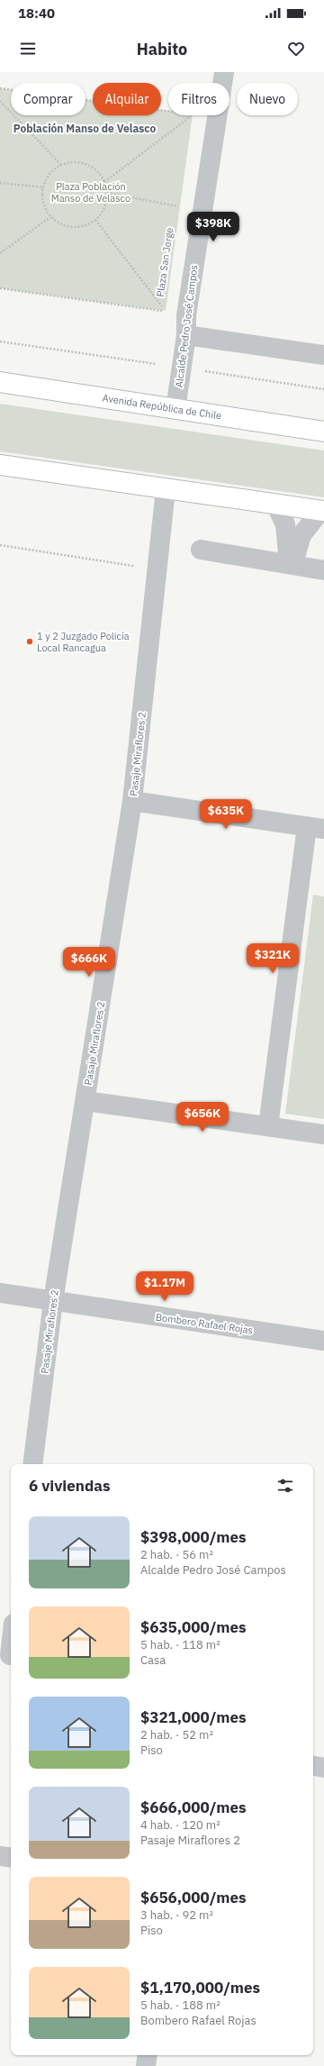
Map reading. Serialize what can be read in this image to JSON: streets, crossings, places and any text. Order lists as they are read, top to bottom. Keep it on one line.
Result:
{"streets":{"main road":["Avenida República de Chile"],"street":["Alcalde Pedro José Campos","Pasaje Miraflores 2","Bombero Rafael Rojas"],"path":["Plaza San Jorge"]},"crossings":[["Alcalde Pedro José Campos","Avenida República de Chile"],["Pasaje Miraflores 2","Bombero Rafael Rojas"]],"districts":["Población Manso de Velasco"],"parks":["Plaza Población Manso de Velasco"],"places":["1 y 2 Juzgado Policía Local Rancagua"],"page":{"status":"18:40","header":"Habito","chip":["Comprar","Alquilar","Filtros","Nuevo"],"price":["$398K","$635K","$321K","$666K","$656K","$1.17M"],"heading":"6 viviendas","list":[{"name":"$398,000/mes","note":"2 hab. · 56 m² · Alcalde Pedro José Campos"},{"name":"$635,000/mes","note":"5 hab. · 118 m² · Casa"},{"name":"$321,000/mes","note":"2 hab. · 52 m² · Piso"},{"name":"$666,000/mes","note":"4 hab. · 120 m² · Pasaje Miraflores 2"},{"name":"$656,000/mes","note":"3 hab. · 92 m² · Piso"},{"name":"$1,170,000/mes","note":"5 hab. · 188 m² · Bombero Rafael Rojas"}]}}
